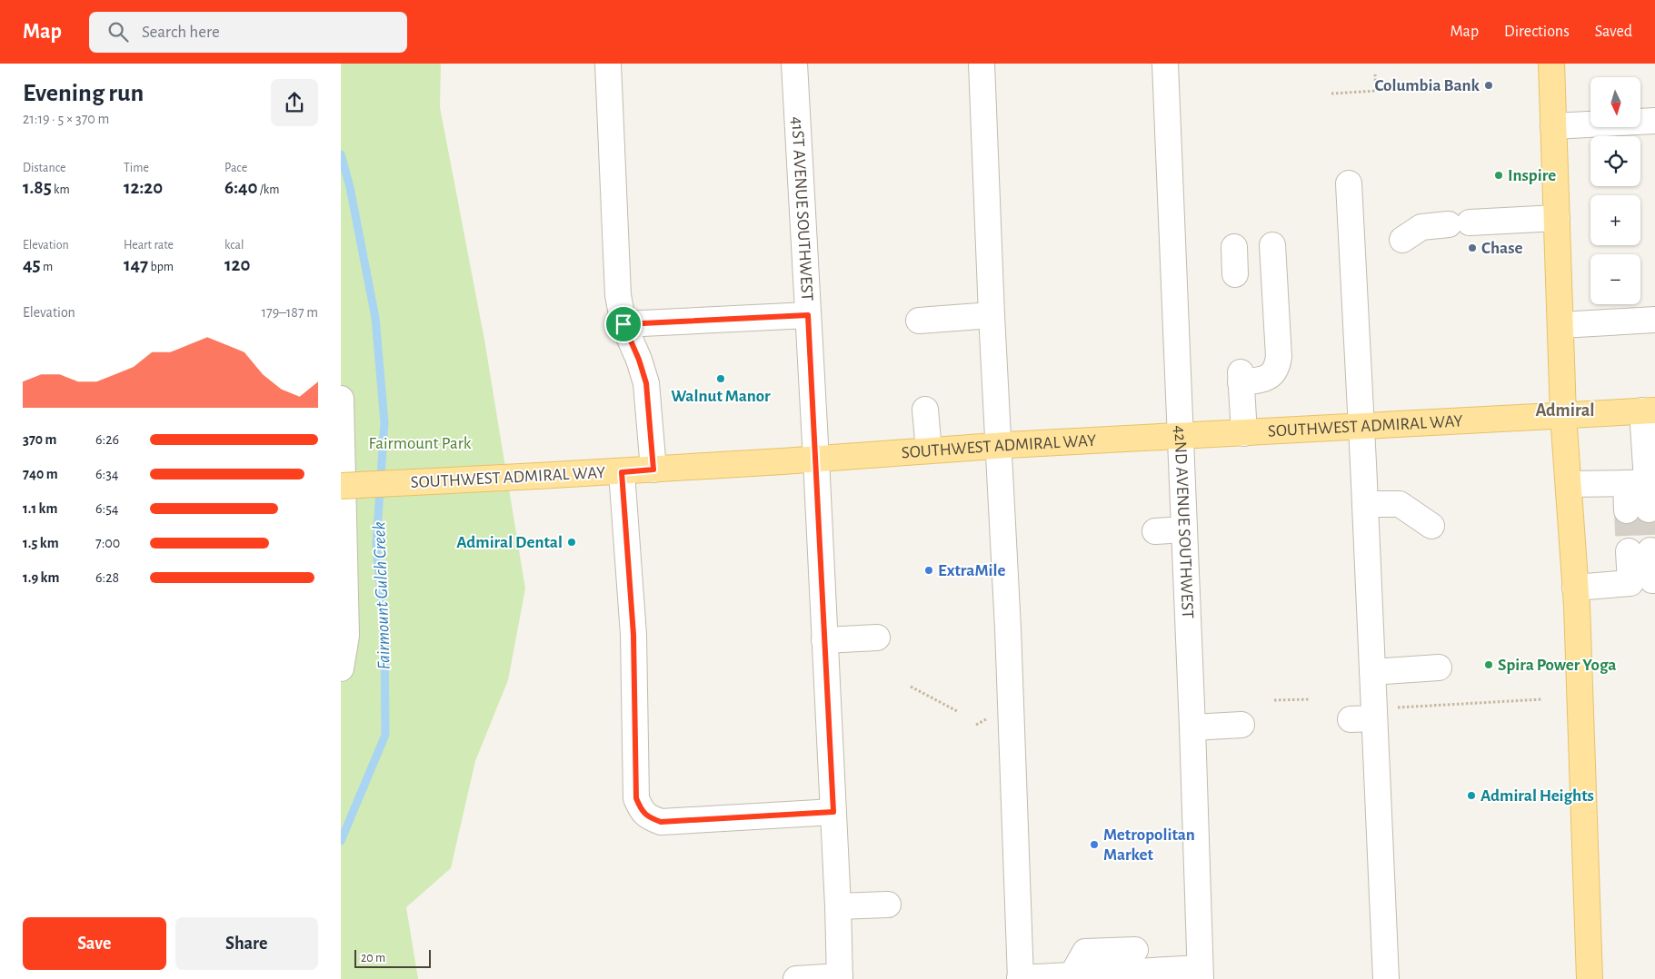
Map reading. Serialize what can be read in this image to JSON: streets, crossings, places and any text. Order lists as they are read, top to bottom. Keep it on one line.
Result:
{"streets":{"main road":["SOUTHWEST ADMIRAL WAY"],"street":["41ST AVENUE SOUTHWEST","42ND AVENUE SOUTHWEST"]},"crossings":[["41ST AVENUE SOUTHWEST","SOUTHWEST ADMIRAL WAY"],["SOUTHWEST ADMIRAL WAY","42ND AVENUE SOUTHWEST"]],"districts":["Admiral"],"water":["Fairmount Gulch Creek"],"parks":["Fairmount Park"],"places":["Columbia Bank","Inspire","Chase","Walnut Manor","Admiral Dental","ExtraMile","Spira Power Yoga","Admiral Heights","Metropolitan Market"],"scale_bar":"20 m","north":"bottom","page":{"header":"Map","search":"Search here","nav":["Map","Directions","Saved"],"heading":["Evening run","21:19 · 5 × 370 m"],"map_buttons":["+","−"],"stats":[["Distance","1.85 km"],["Time","12:20"],["Pace","6:40 /km"],["Elevation","45 m"],["Heart rate","147 bpm"],["kcal","120"]],"chart":["Elevation","179–187 m"],"list":[{"name":"370 m","note":"6:26"},{"name":"740 m","note":"6:34"},{"name":"1.1 km","note":"6:54"},{"name":"1.5 km","note":"7:00"},{"name":"1.9 km","note":"6:28"}],"buttons":["Save","Share"],"scale":"20 m"}}
